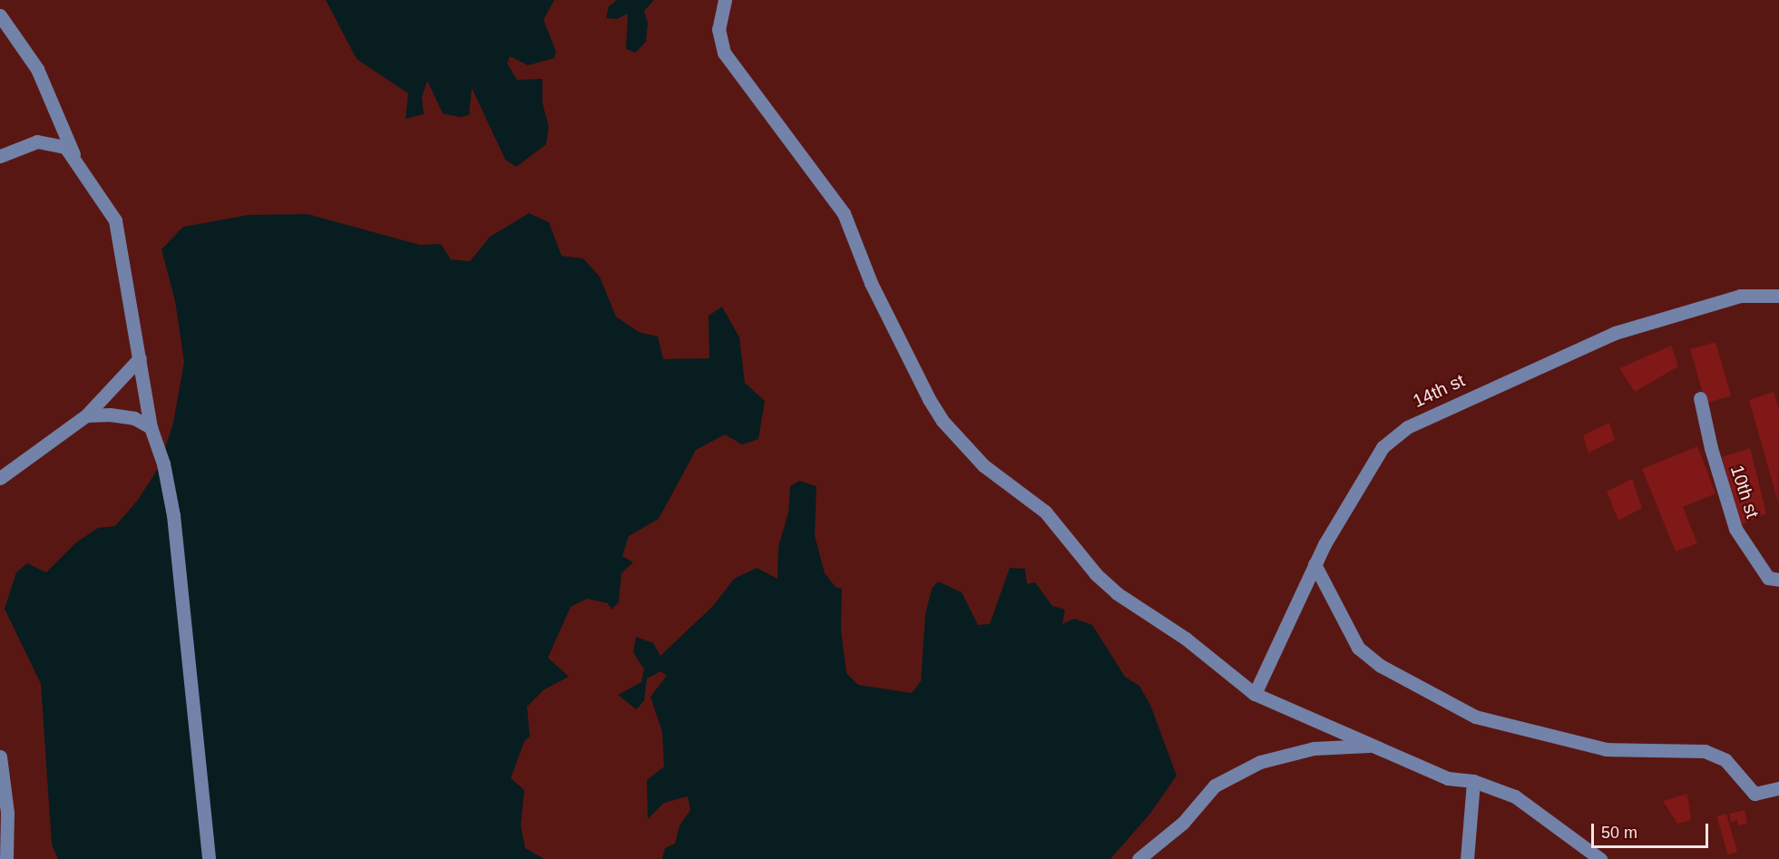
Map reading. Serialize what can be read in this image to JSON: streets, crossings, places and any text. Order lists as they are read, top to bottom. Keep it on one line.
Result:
{"streets":{"street":["14th st","10th st"]},"scale_bar":"50 m"}
